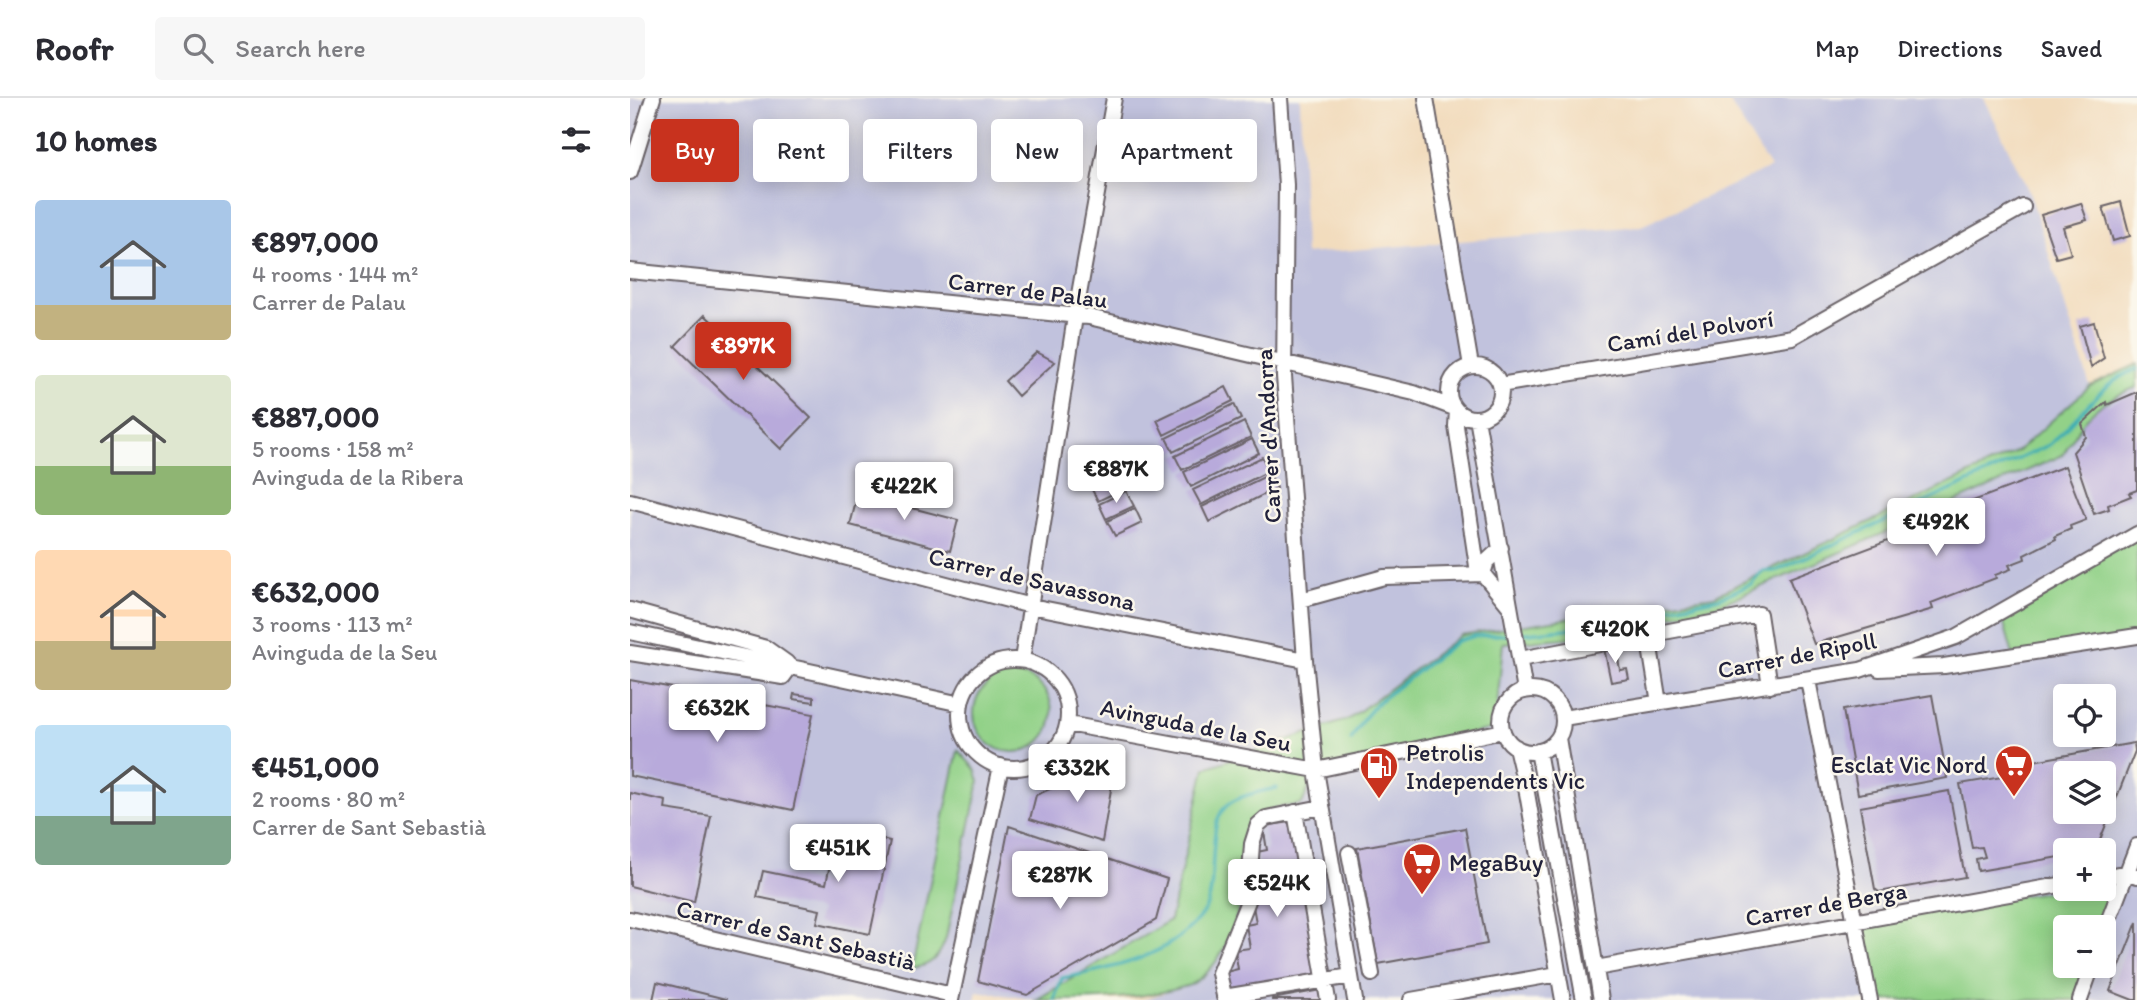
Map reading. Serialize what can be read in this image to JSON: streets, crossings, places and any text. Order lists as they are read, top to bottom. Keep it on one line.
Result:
{"streets":{"street":["Carrer de Palau","Camí del Polvorí","Carrer d'Andorra","Carrer de Savassona","Carrer de Ripoll","Avinguda de la Seu","Carrer de Berga","Carrer de Sant Sebastià"]},"crossings":[["Carrer de Palau","Camí del Polvorí"],["Carrer de Palau","Carrer d'Andorra"],["Carrer d'Andorra","Carrer de Savassona"],["Carrer d'Andorra","Avinguda de la Seu"]],"places":{"supermarket":["Esclat Vic Nord","MegaBuy"],"fuel station":["Petrolis Independents Vic"]},"page":{"header":"Roofr","search":"Search here","nav":["Map","Directions","Saved"],"heading":"10 homes","chip":["Buy","Rent","Filters","New","Apartment"],"list":[{"name":"€897,000","note":"4 rooms · 144 m² · Carrer de Palau"},{"name":"€887,000","note":"5 rooms · 158 m² · Avinguda de la Ribera"},{"name":"€632,000","note":"3 rooms · 113 m² · Avinguda de la Seu"},{"name":"€451,000","note":"2 rooms · 80 m² · Carrer de Sant Sebastià"}],"price":["€897K","€887K","€422K","€492K","€420K","€632K","€332K","€451K","€287K","€524K"],"map_buttons":["+","−"]}}
